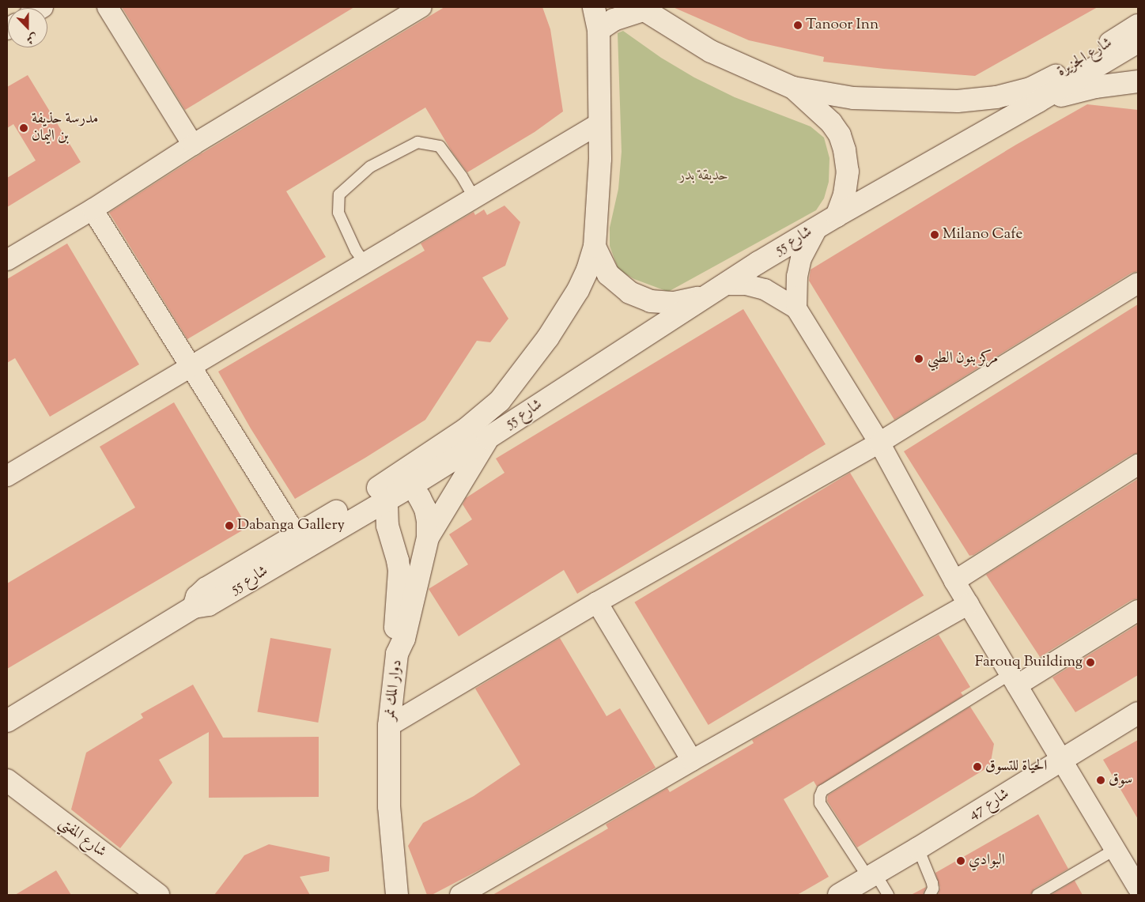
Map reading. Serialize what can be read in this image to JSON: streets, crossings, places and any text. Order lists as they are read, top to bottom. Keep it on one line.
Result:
{"streets":{"street":["شارع الجزيرة","شارع 55","دوار المك نمر","شارع 47","شارع المفتي"]},"crossings":[["شارع الجزيرة","شارع 55"],["شارع 55","دوار المك نمر"]],"parks":["حديقة بدر"],"places":["Tanoor Inn","مدرسة حذيفة بن اليمان","Milano Cafe","مركز بنون الطبي","Dabanga Gallery","Farouq Buildimg","الحياة للتسوق","سوق","البوادي"],"north":"bottom"}
